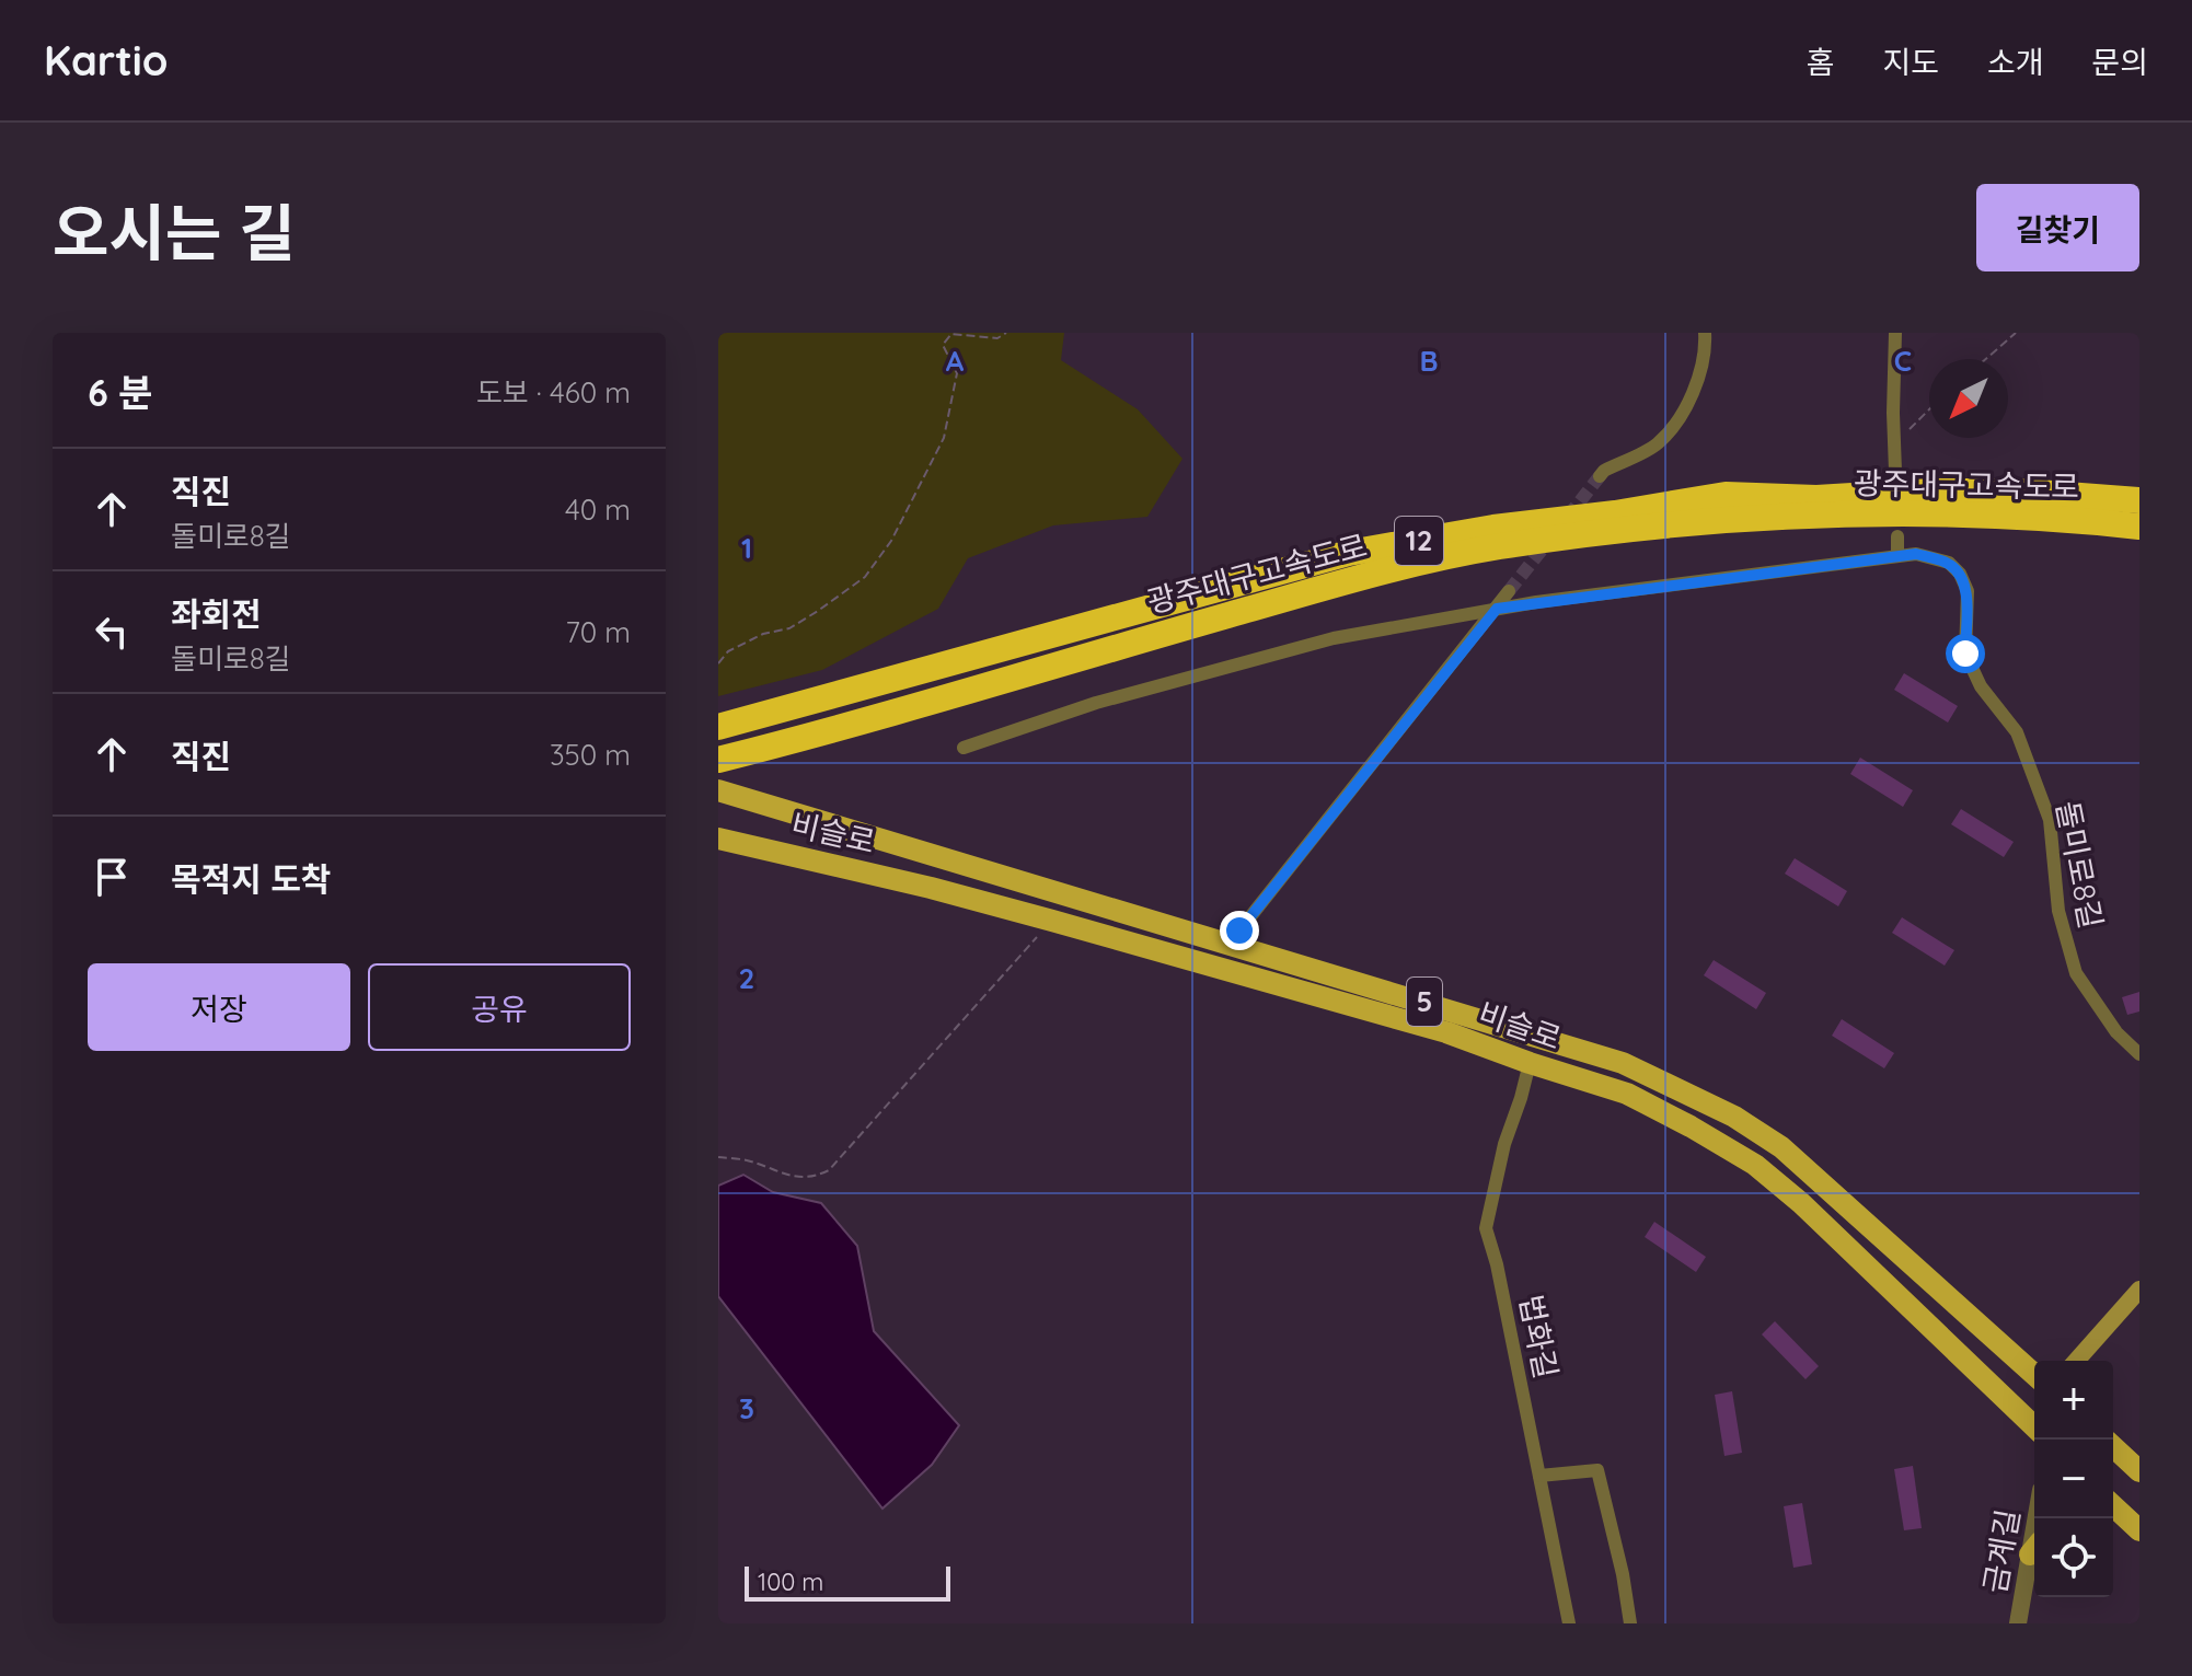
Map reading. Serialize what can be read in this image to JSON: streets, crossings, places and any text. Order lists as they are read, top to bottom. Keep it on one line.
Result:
{"streets":{"highway":["광주대구고속도로","12"],"main road":["비슬로","5"],"street":["돌미로8길","법화길","금계길"]},"crossings":[["비슬로","법화길"]],"scale_bar":"100 m","north":"bottom left","page":{"header":"Kartio","nav":["홈","지도","소개","문의"],"title":"오시는 길","buttons":["길찾기",["저장","공유"]],"heading":["6 분","도보 · 460 m"],"list":[["직진","돌미로8길","40 m"],["좌회전","돌미로8길","70 m"],["직진","350 m"],"목적지 도착"],"map_buttons":["+","−"],"scale":"100 m"},"grid":{"columns":["A","B","C"],"rows":["1","2","3"]}}
